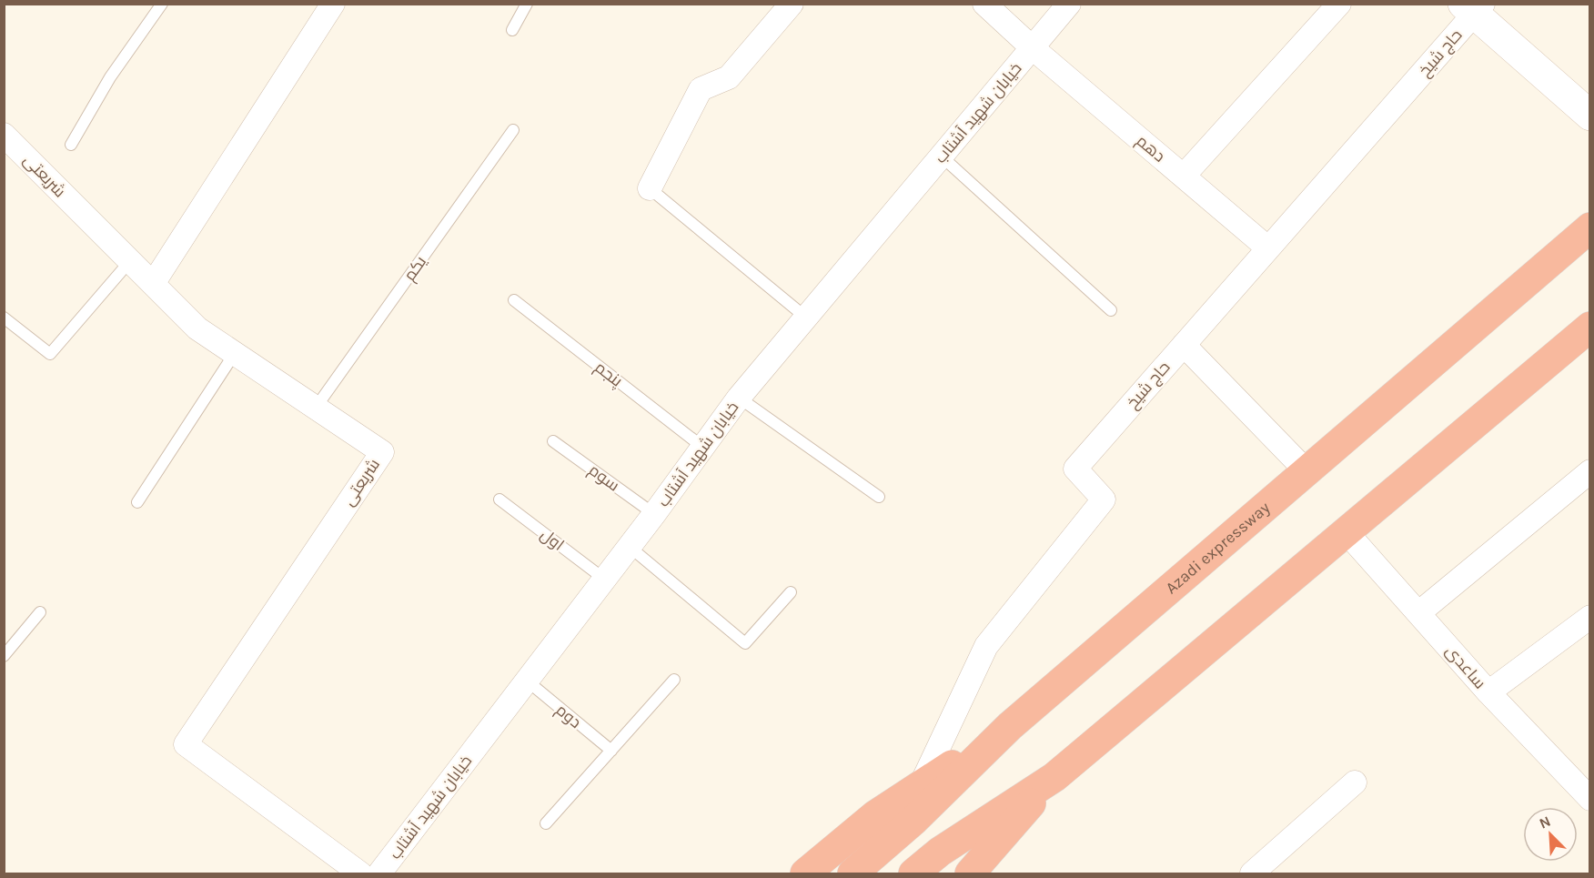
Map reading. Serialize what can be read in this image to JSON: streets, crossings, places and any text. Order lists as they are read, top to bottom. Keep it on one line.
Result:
{"streets":{"highway":["Azadi expressway"],"street":["حاج شیخ","خیابان شهید آشتاب","دهم","شریعتی","ساعدی"],"lane":["یکم","پنجم","سوم","اول","دوم"]},"crossings":[["حاج شیخ","دهم"],["خیابان شهید آشتاب","دهم"],["خیابان شهید آشتاب","پنجم"],["خیابان شهید آشتاب","سوم"],["خیابان شهید آشتاب","اول"],["خیابان شهید آشتاب","دوم"],["شریعتی","یکم"]],"north":"top left"}
